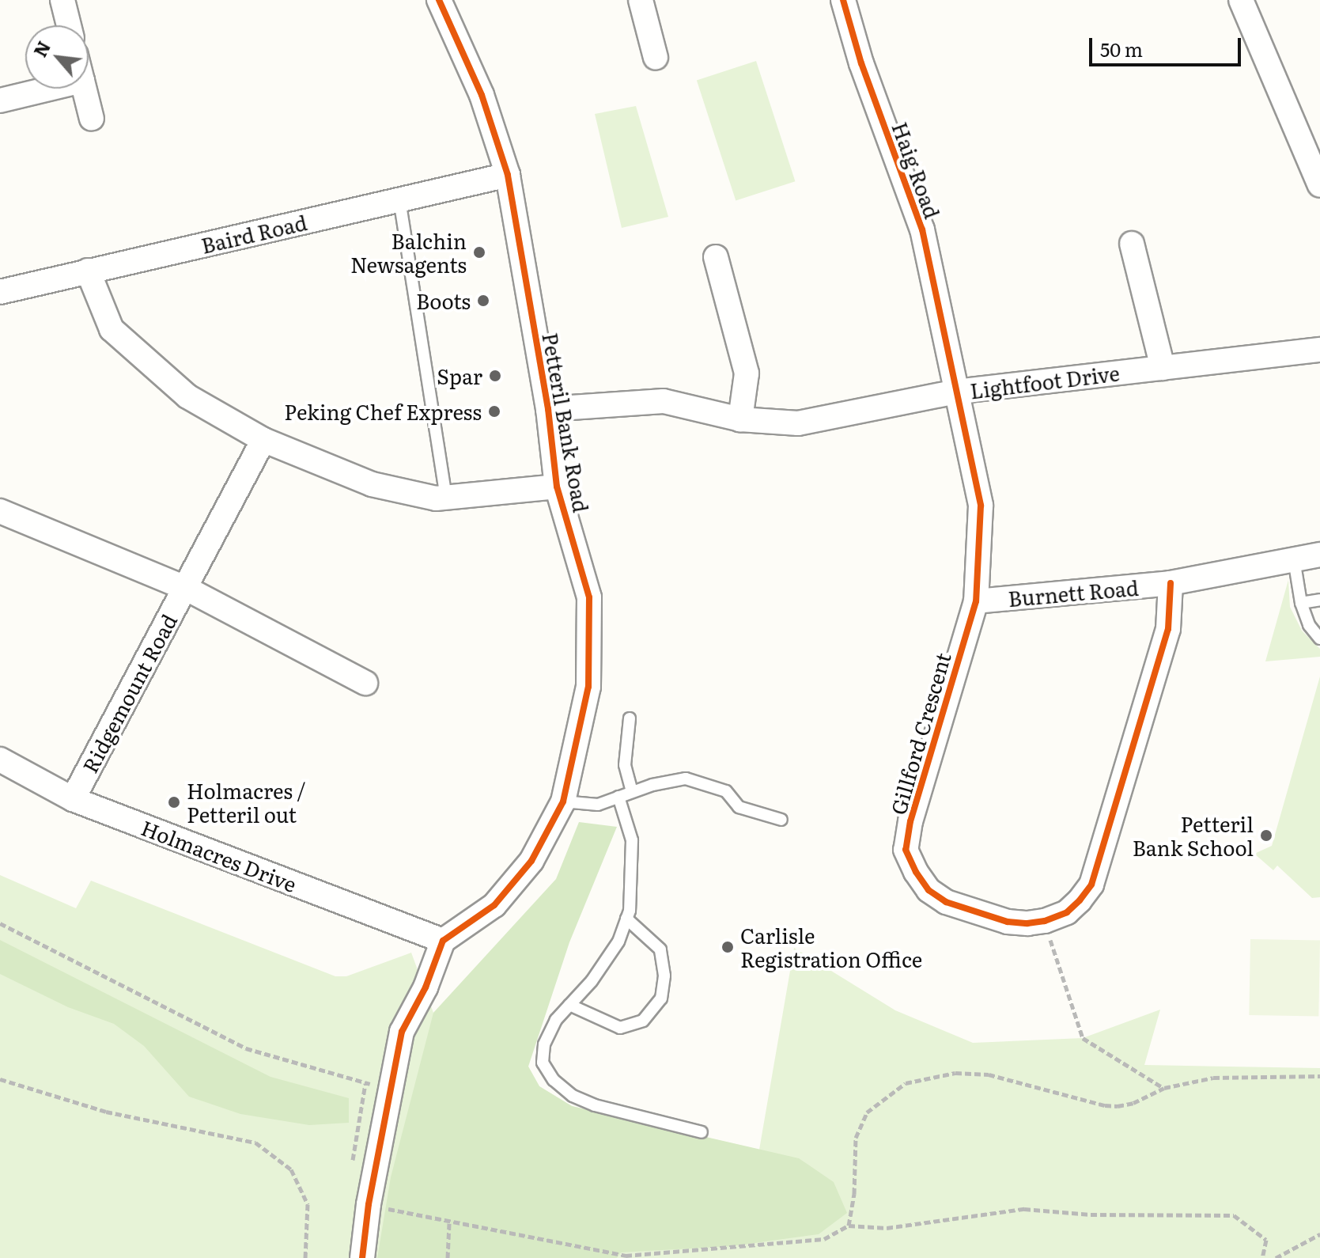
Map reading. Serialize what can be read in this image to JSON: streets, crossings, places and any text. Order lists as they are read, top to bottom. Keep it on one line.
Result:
{"streets":{"street":["Haig Road","Baird Road","Lightfoot Drive","Petteril Bank Road","Burnett Road","Ridgemount Road","Gillford Crescent","Holmacres Drive"]},"crossings":[["Haig Road","Lightfoot Drive"],["Haig Road","Gillford Crescent"],["Baird Road","Petteril Bank Road"],["Lightfoot Drive","Petteril Bank Road"],["Lightfoot Drive","Gillford Crescent"],["Petteril Bank Road","Holmacres Drive"],["Burnett Road","Gillford Crescent"],["Ridgemount Road","Holmacres Drive"]],"places":["Balchin Newsagents","Boots","Spar","Peking Chef Express","Holmacres / Petteril out","Petteril Bank School","Carlisle Registration Office"],"scale_bar":"50 m","north":"top left"}
